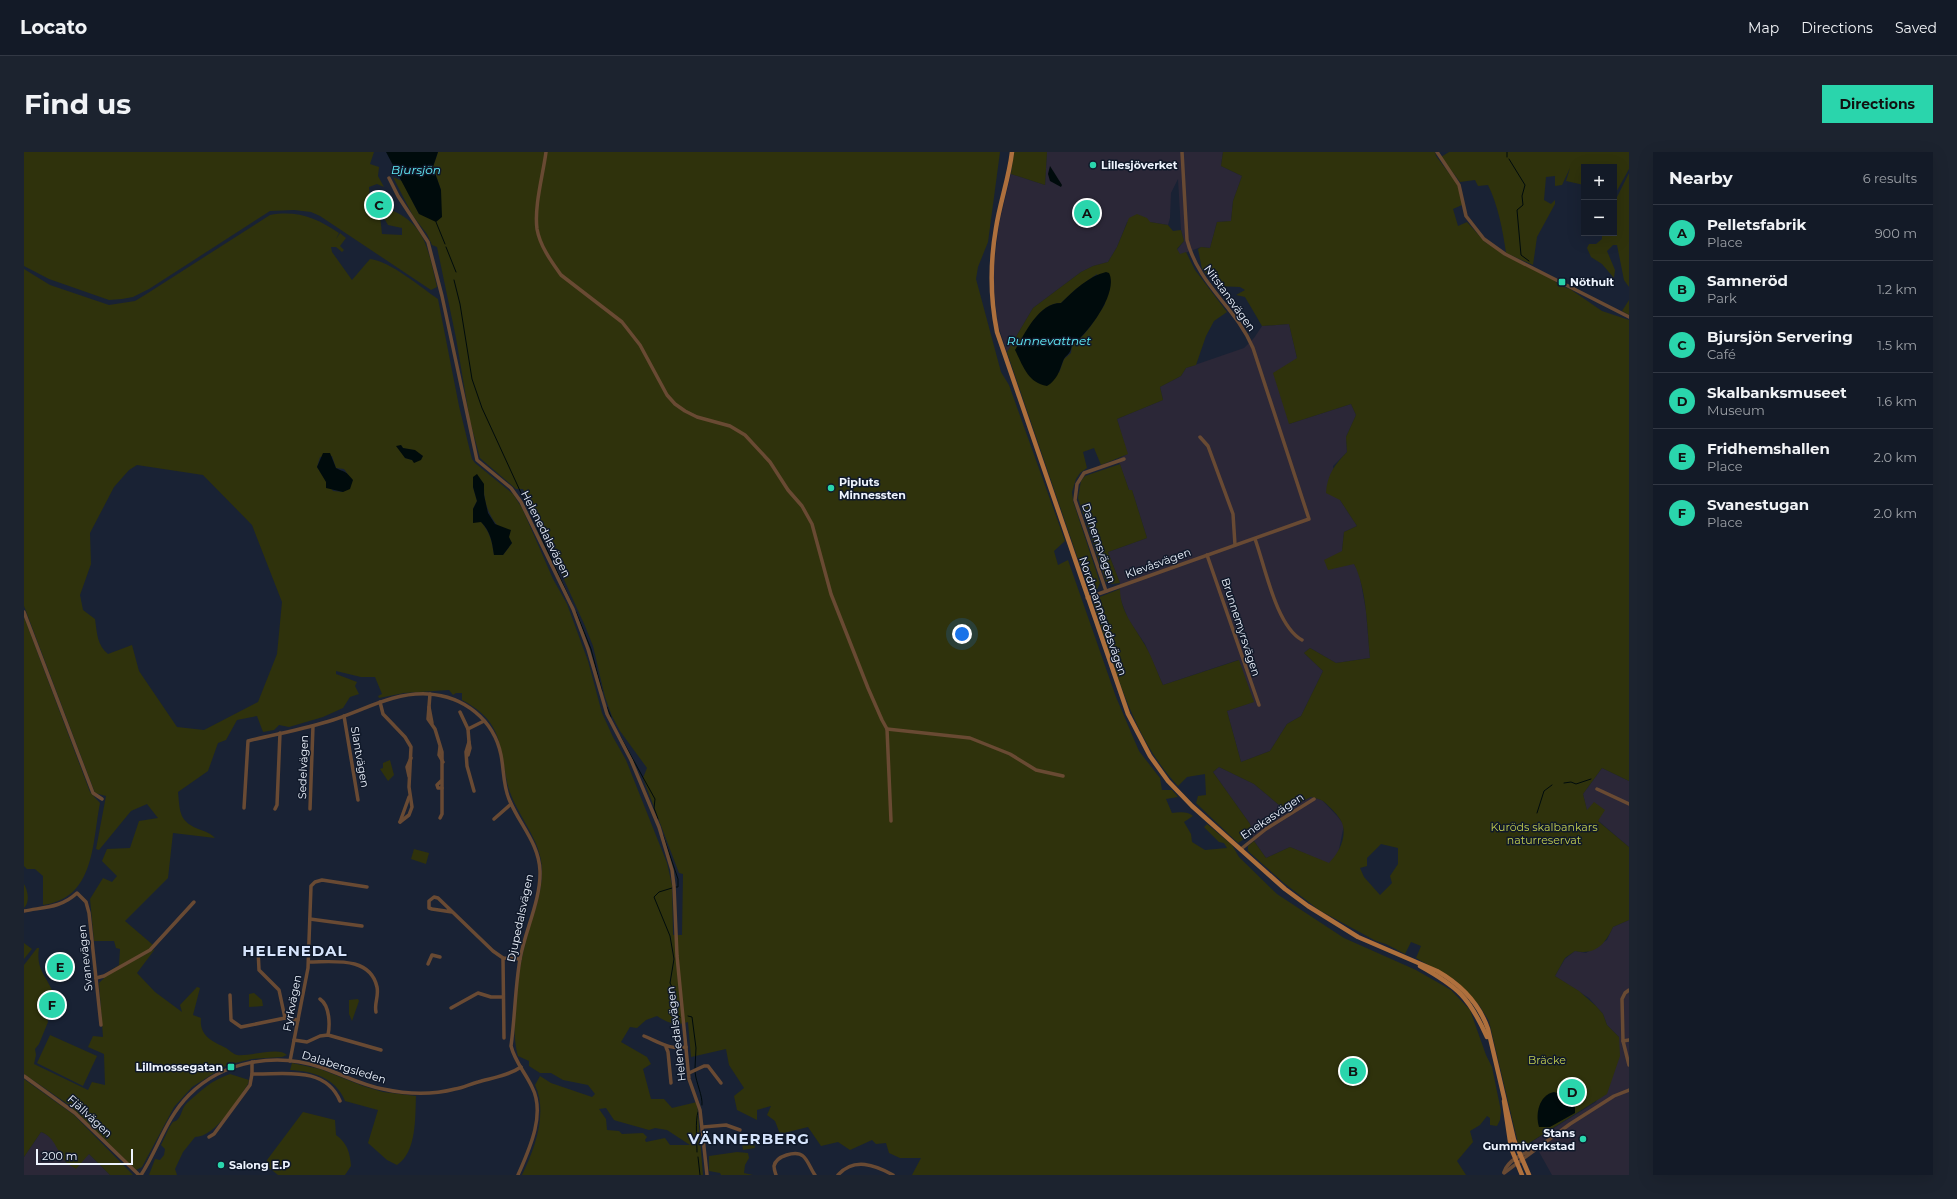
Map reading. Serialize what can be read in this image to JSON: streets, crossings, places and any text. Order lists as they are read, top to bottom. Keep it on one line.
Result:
{"streets":{"main road":["Nordmannerödsvägen"],"street":["Nitstansvägen","Helenedalsvägen","Dalhemsvägen","Klevåsvägen","Brunnemyrsvägen","Slantvägen","Sedelvägen","Enekasvägen","Djupedalsvägen","Svanevägen","Fyrkvägen","Dalabergsleden","Fjällvägen"]},"crossings":[["Nitstansvägen","Klevåsvägen"],["Dalhemsvägen","Klevåsvägen"],["Klevåsvägen","Nordmannerödsvägen"],["Klevåsvägen","Brunnemyrsvägen"],["Nordmannerödsvägen","Enekasvägen"],["Slantvägen","Djupedalsvägen"],["Sedelvägen","Djupedalsvägen"],["Djupedalsvägen","Dalabergsleden"],["Fyrkvägen","Dalabergsleden"],["Dalabergsleden","Fjällvägen"]],"districts":["HELENEDAL","VÄNNERBERG"],"water":["Bjursjön","Runnevattnet"],"parks":["Kuröds skalbankars naturreservat","Bräcke"],"places":{"other":["Lillesjöverket","Pipluts Minnessten","Stans Gummiverkstad","Salong E.P"],"transit":["Nöthult","Lillmossegatan"]},"scale_bar":"200 m","page":{"header":"Locato","nav":["Map","Directions","Saved"],"buttons":"Directions","title":"Find us","heading":["Nearby","6 results"],"map_buttons":["+","−"],"pins":["C","A","E","F","B","D"],"list":[{"mark":"A","name":"Pelletsfabrik","note":"Place","value":"900 m"},{"mark":"B","name":"Samneröd","note":"Park","value":"1.2 km"},{"mark":"C","name":"Bjursjön Servering","note":"Café","value":"1.5 km"},{"mark":"D","name":"Skalbanksmuseet","note":"Museum","value":"1.6 km"},{"mark":"E","name":"Fridhemshallen","note":"Place","value":"2.0 km"},{"mark":"F","name":"Svanestugan","note":"Place","value":"2.0 km"}],"scale":"200 m"}}
